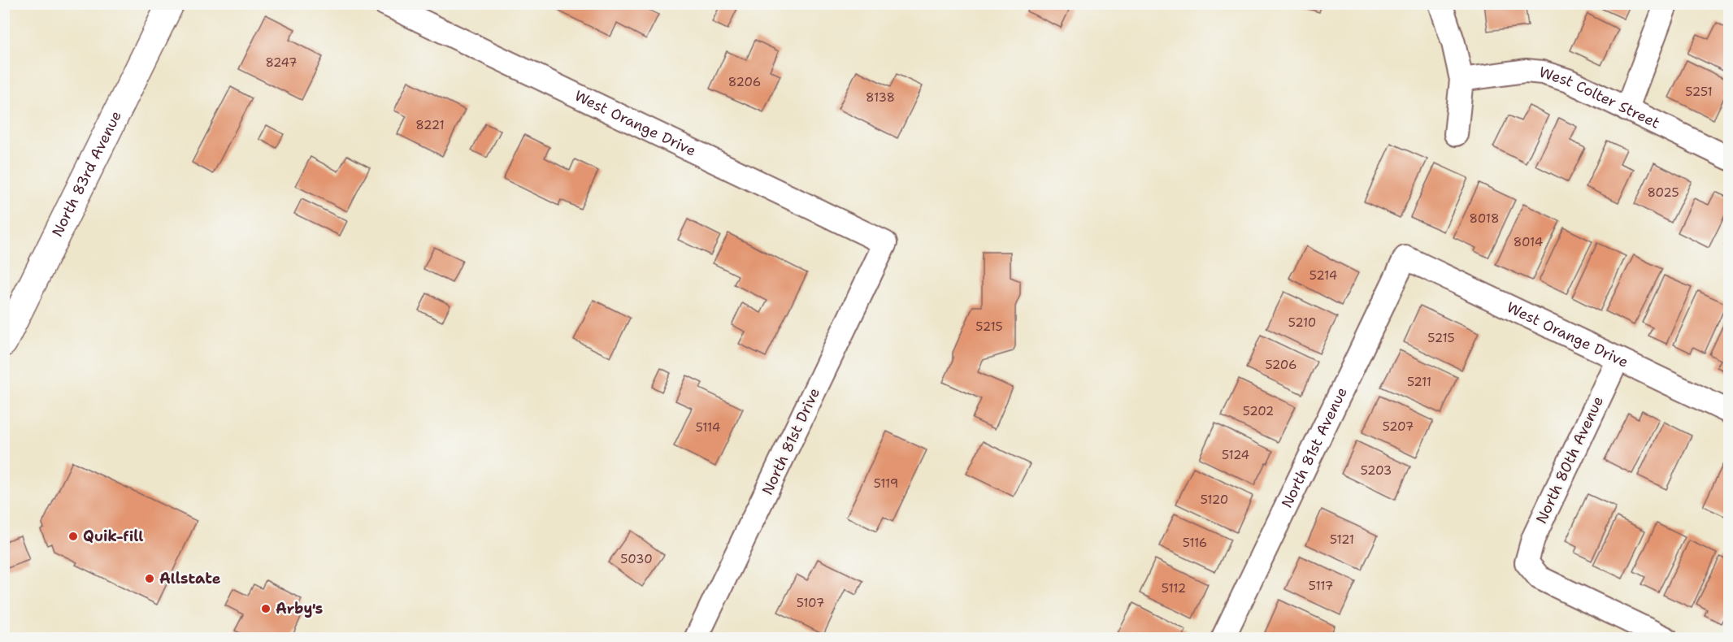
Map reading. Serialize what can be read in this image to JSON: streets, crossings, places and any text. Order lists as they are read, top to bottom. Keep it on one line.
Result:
{"streets":{"main road":["North 83rd Avenue"],"street":["West Colter Street","West Orange Drive","North 81st Drive","North 81st Avenue","North 80th Avenue"]},"crossings":[["West Orange Drive","North 81st Drive"],["West Orange Drive","North 81st Avenue"],["West Orange Drive","North 80th Avenue"]],"places":["Quik-fill","Allstate","Arby's"],"house_numbers":["8247","8206","5251","8138","8221","8025","8018","8014","5214","5210","5215","5215","5206","5211","5202","5207","5114","5124","5203","5119","5120","5121","5116","5030","5117","5112","5107"]}
